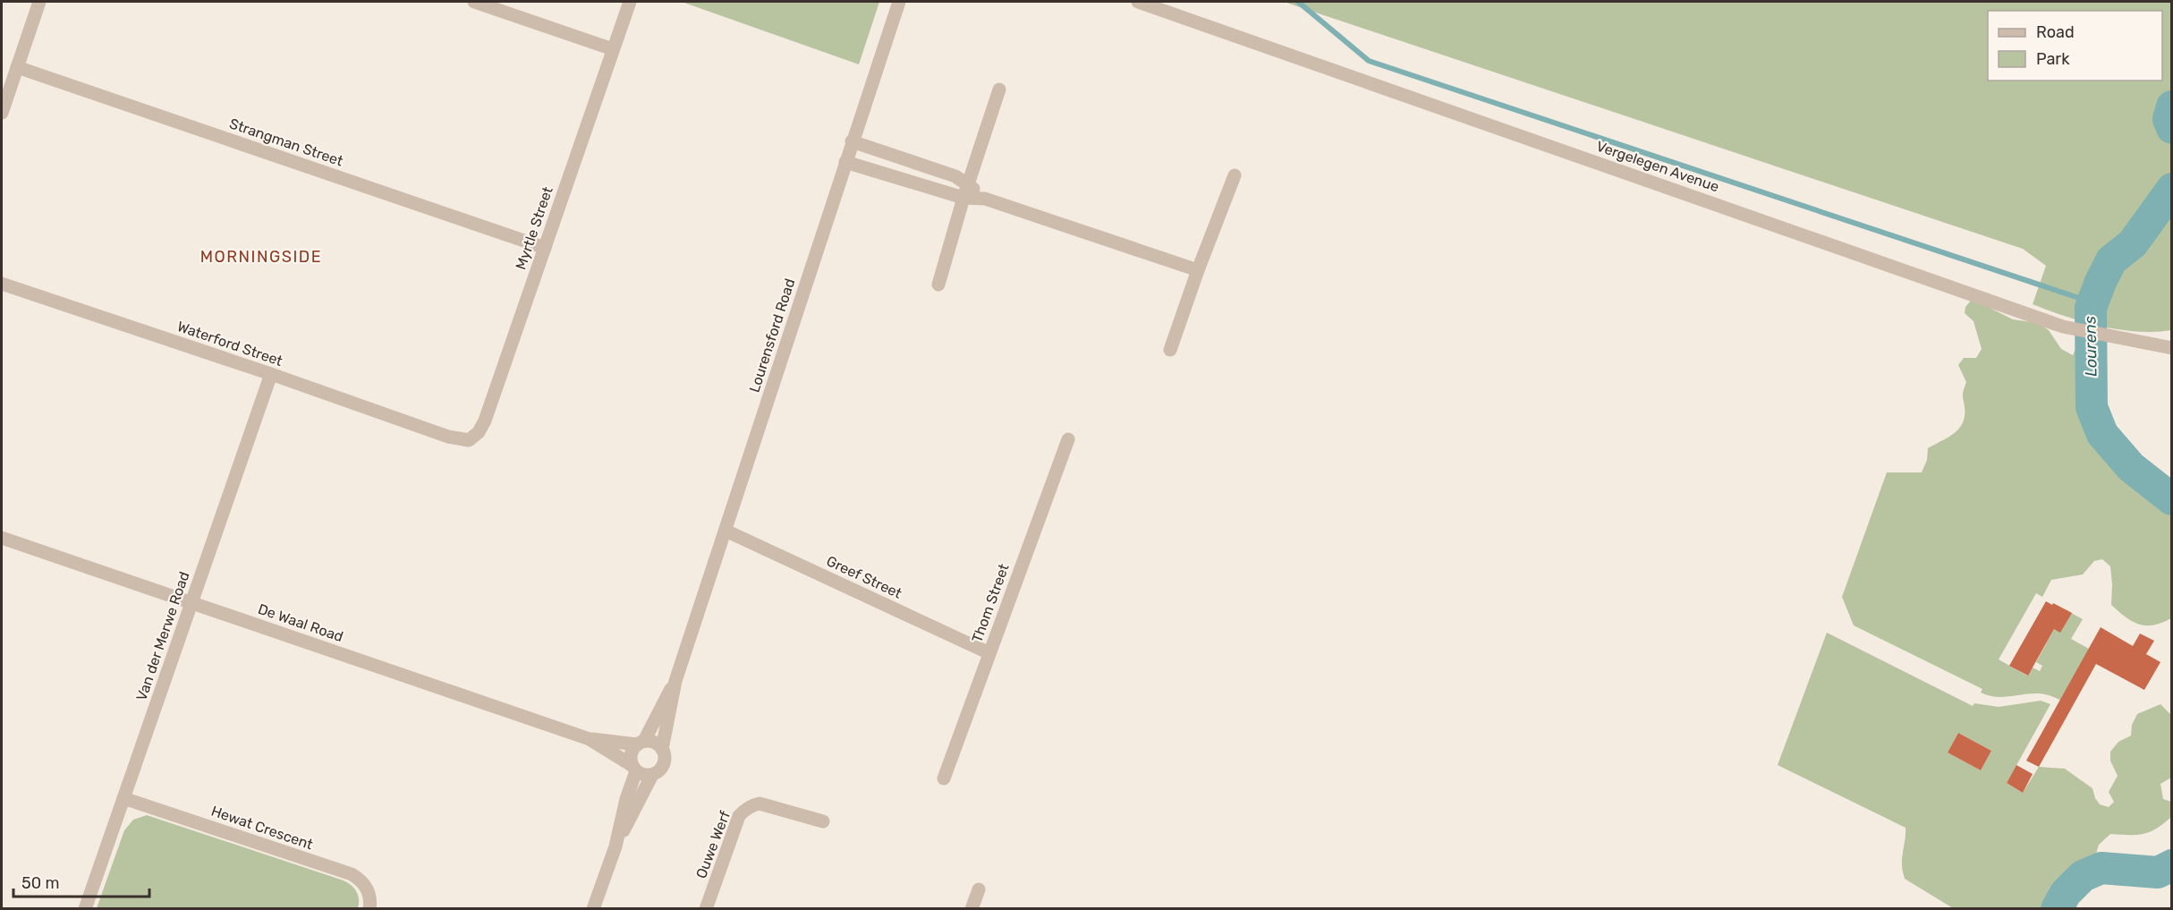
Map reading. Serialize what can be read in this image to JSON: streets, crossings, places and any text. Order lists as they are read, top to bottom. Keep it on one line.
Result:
{"streets":{"street":["Strangman Street","Vergelegen Avenue","Myrtle Street","Lourensford Road","Waterford Street","Greef Street","Thom Street","De Waal Road","Van der Merwe Road","Hewat Crescent","Ouwe Werf"]},"crossings":[["Strangman Street","Myrtle Street"],["Myrtle Street","Waterford Street"],["Lourensford Road","Greef Street"],["Lourensford Road","De Waal Road"],["Waterford Street","Van der Merwe Road"],["Greef Street","Thom Street"],["De Waal Road","Van der Merwe Road"],["Van der Merwe Road","Hewat Crescent"]],"districts":["MORNINGSIDE"],"water":["Lourens"],"legend":["Road","Park"],"scale_bar":"50 m"}
